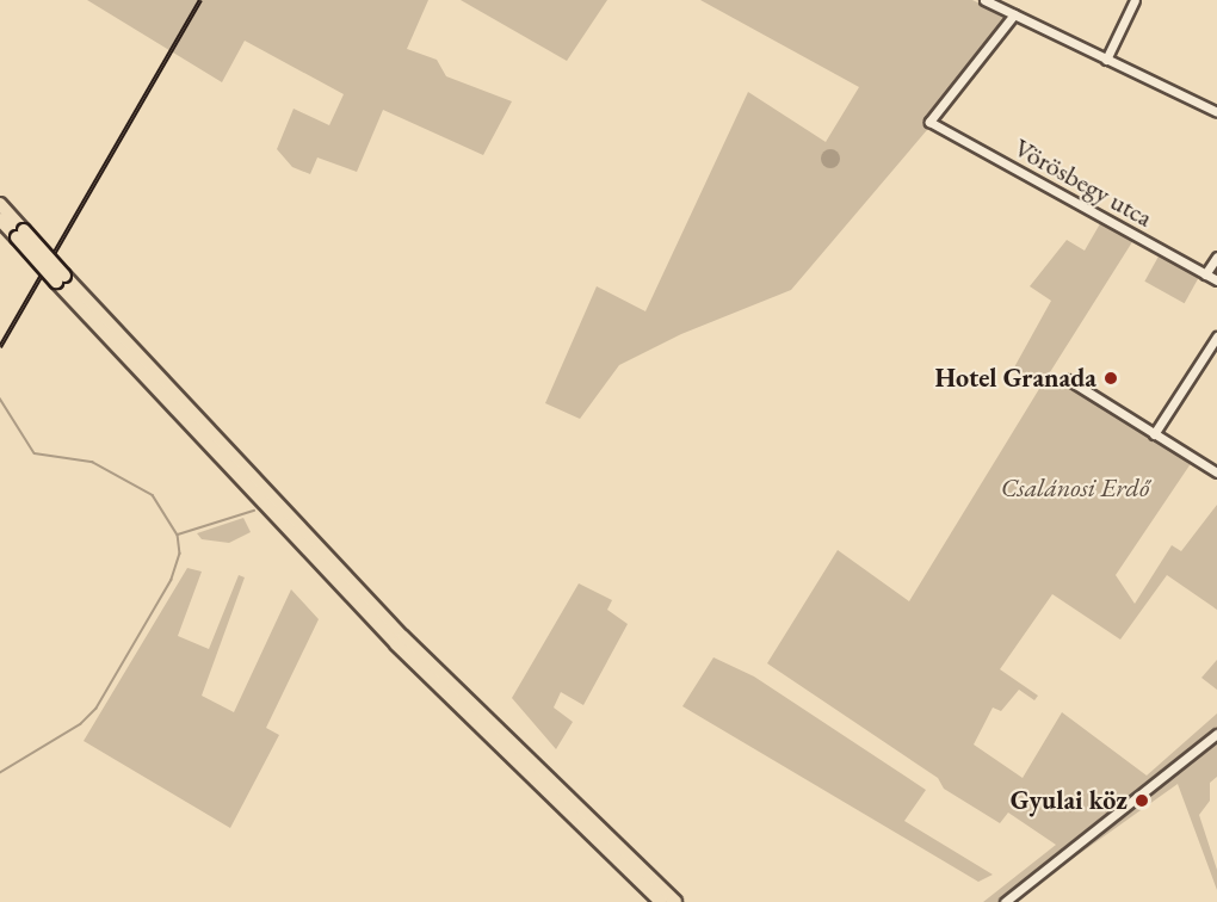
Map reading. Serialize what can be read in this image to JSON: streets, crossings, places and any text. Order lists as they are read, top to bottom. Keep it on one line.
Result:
{"streets":{"street":["Vörösbegy utca"]},"parks":["Csalánosi Erdő"],"places":["Hotel Granada","Gyulai köz"]}
